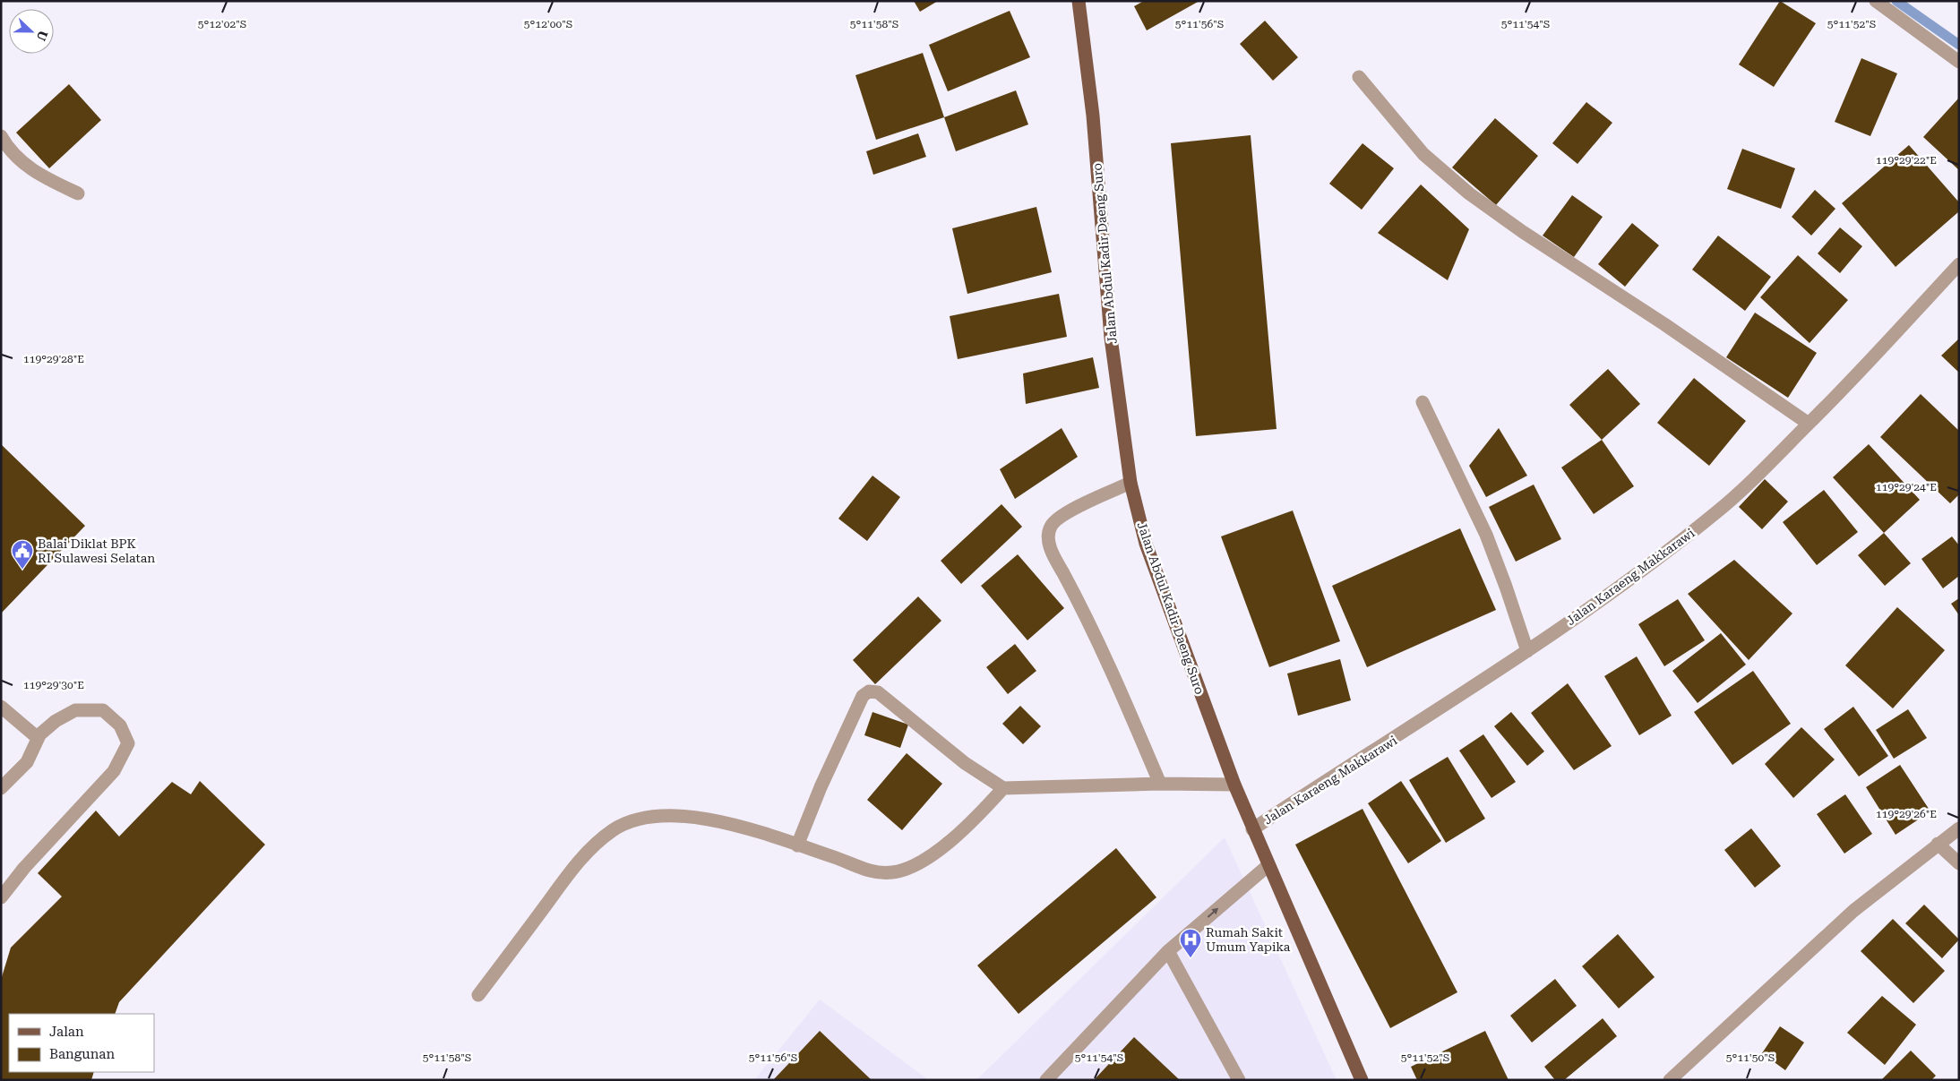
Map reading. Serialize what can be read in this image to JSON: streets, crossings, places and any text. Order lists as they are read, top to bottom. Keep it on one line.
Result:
{"streets":{"main road":["Jalan Abdul Kadir Daeng Suro"],"street":["Jalan Karaeng Makkarawi"]},"crossings":[["Jalan Abdul Kadir Daeng Suro","Jalan Karaeng Makkarawi"]],"places":{"public building":["Balai Diklat BPK RI Sulawesi Selatan"],"hospital":["Rumah Sakit Umum Yapika"]},"legend":["Jalan","Bangunan"],"north":"right","coordinates":["5°12'02\"S","5°12'00\"S","5°11'58\"S","5°11'56\"S","5°11'54\"S","5°11'52\"S","119°29'22\"E","119°29'28\"E","119°29'24\"E","119°29'30\"E","119°29'26\"E","5°11'50\"S"]}
